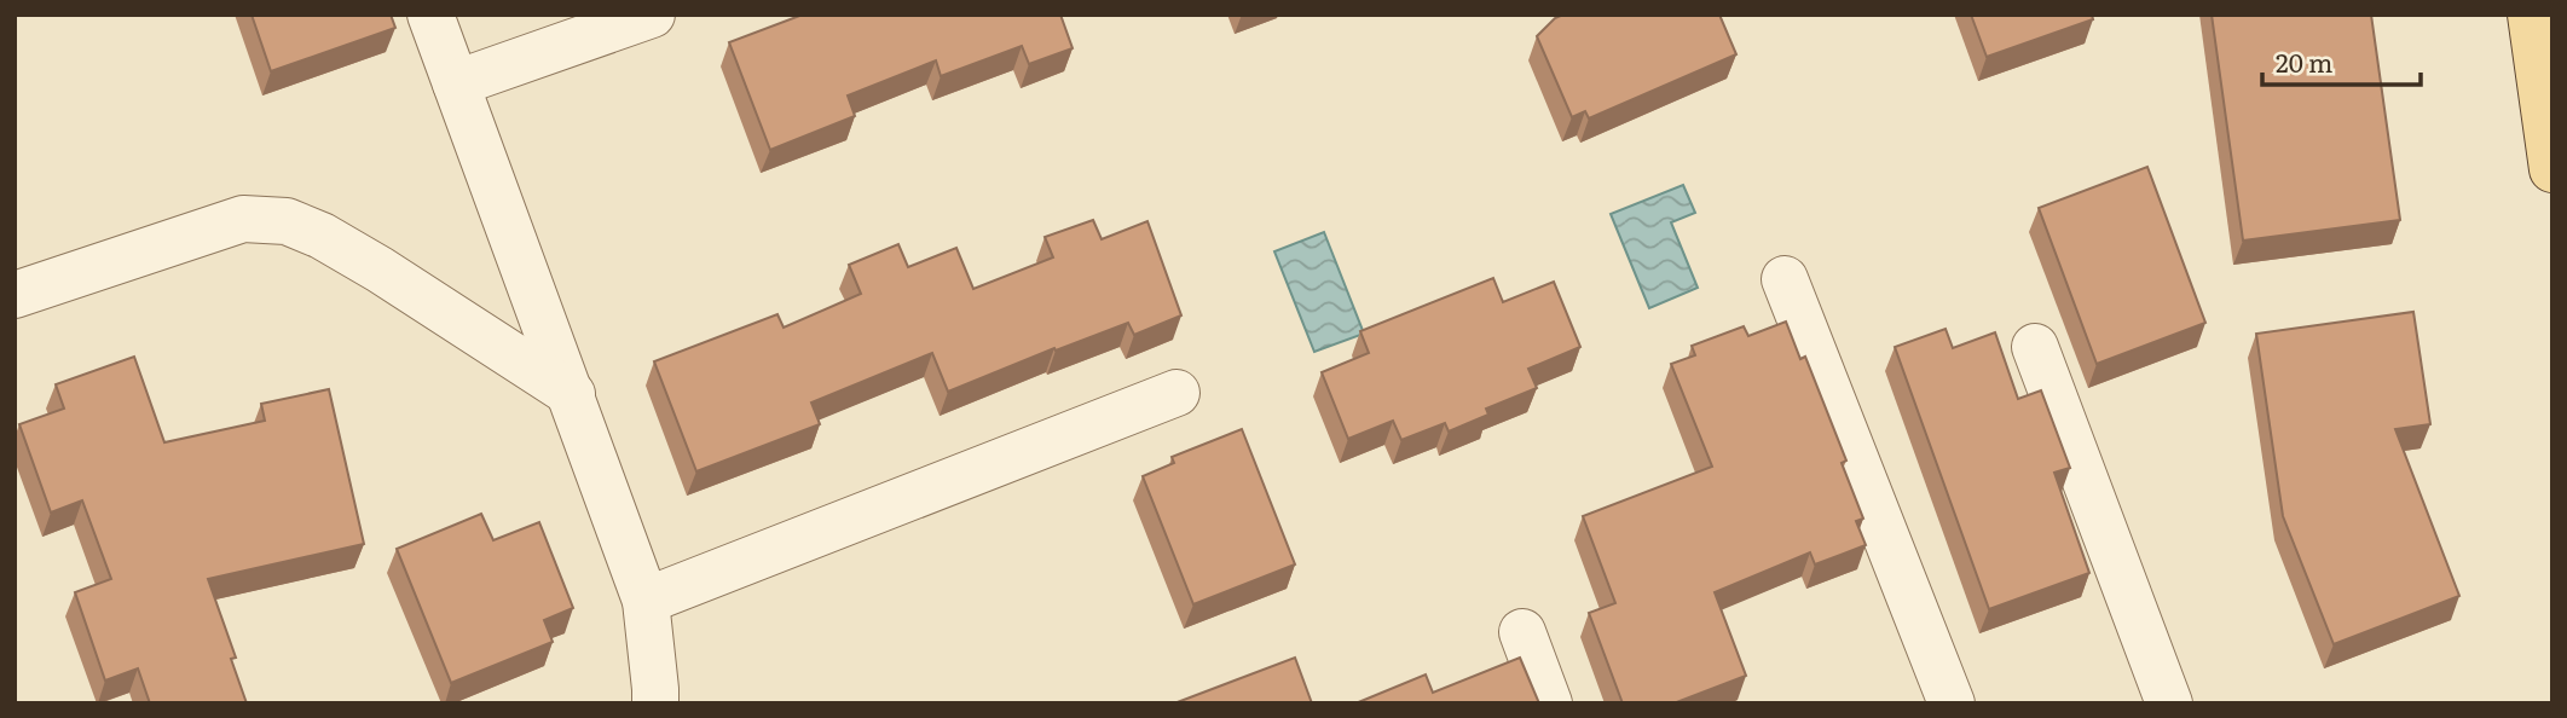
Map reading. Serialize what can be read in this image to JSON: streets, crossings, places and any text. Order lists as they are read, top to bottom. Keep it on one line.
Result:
{"scale_bar":"20 m"}
